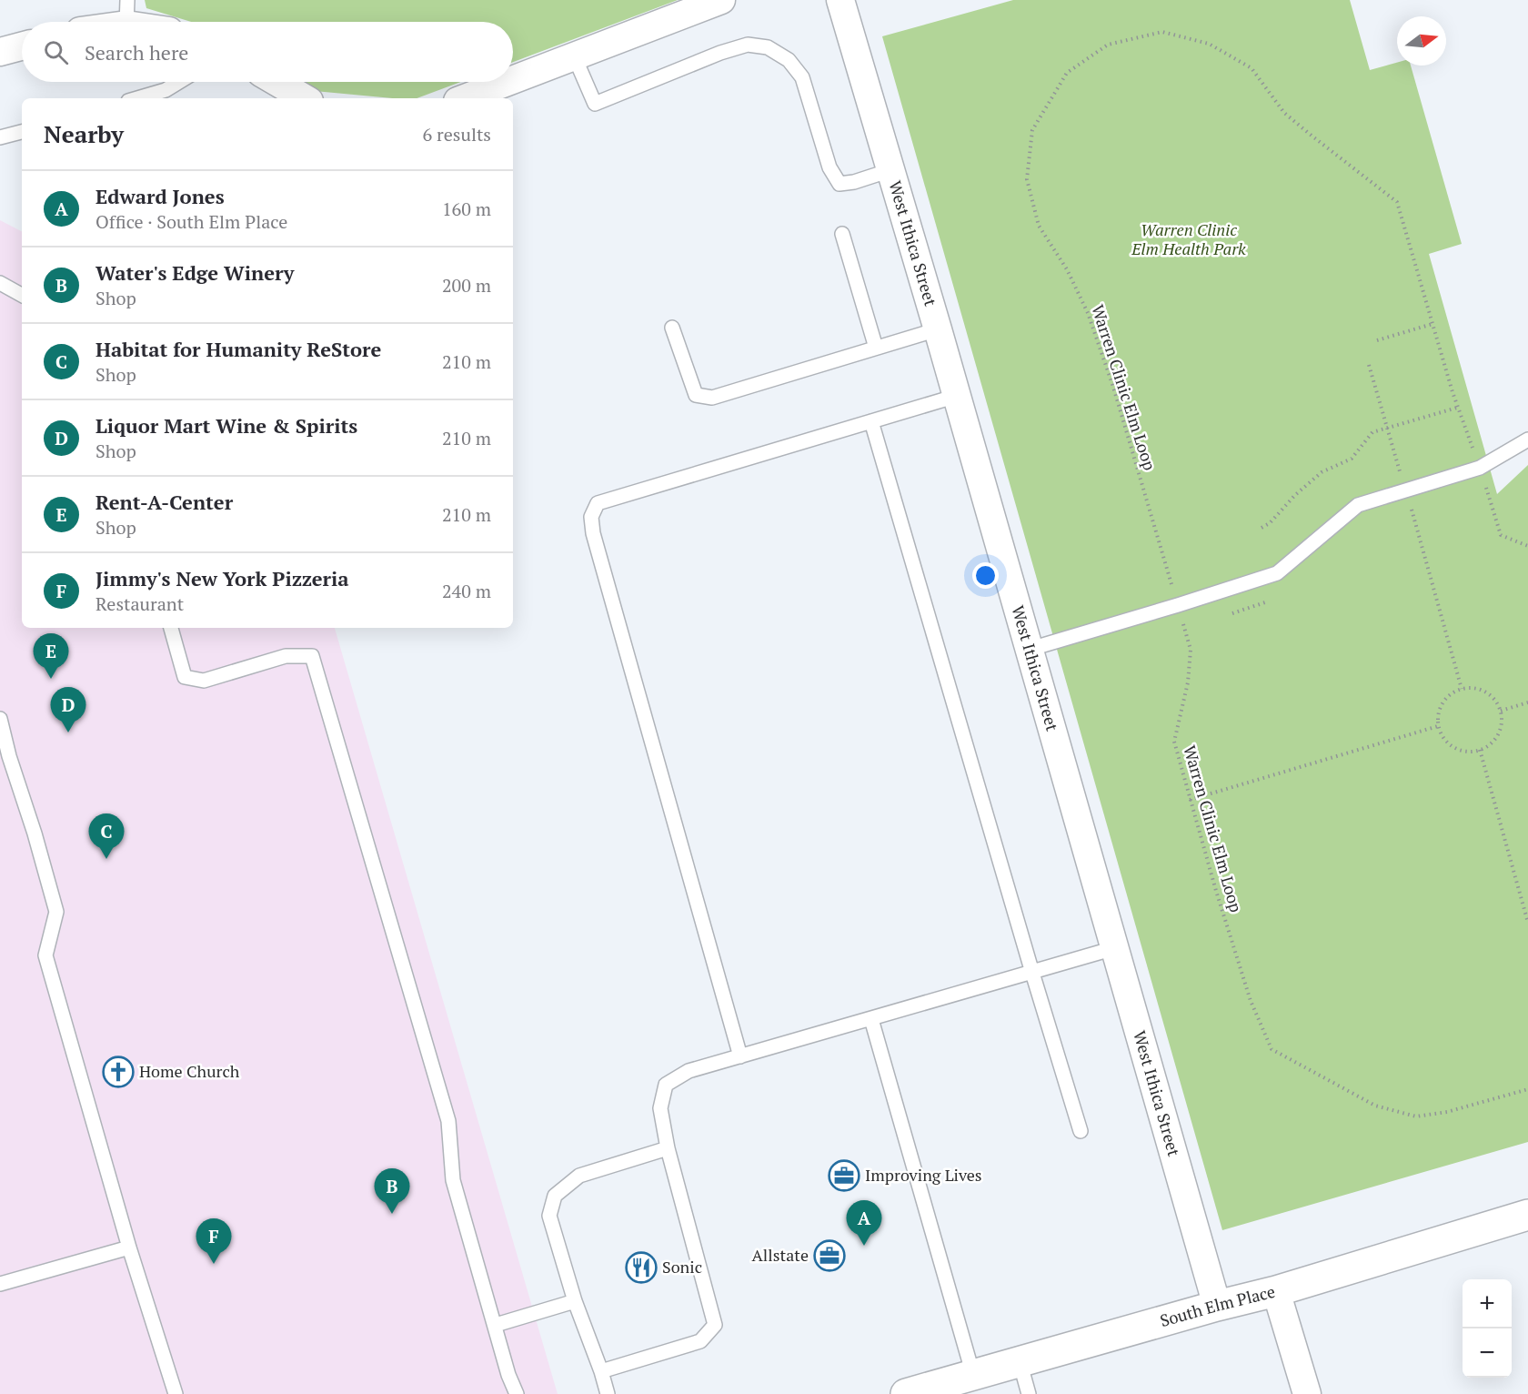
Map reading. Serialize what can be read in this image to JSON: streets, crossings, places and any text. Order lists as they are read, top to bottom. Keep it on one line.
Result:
{"streets":{"main road":["South Elm Place"],"street":["West Ithica Street"],"path":["Warren Clinic Elm Loop"]},"crossings":[["West Ithica Street","South Elm Place"]],"parks":["Warren Clinic Elm Health Park"],"places":{"church":["Home Church"],"office":["Improving Lives","Allstate"],"restaurant":["Sonic"]},"north":"right","page":{"search":"Search here","heading":["Nearby","6 results"],"list":[{"mark":"A","name":"Edward Jones","note":"Office · South Elm Place","value":"160 m"},{"mark":"B","name":"Water's Edge Winery","note":"Shop","value":"200 m"},{"mark":"C","name":"Habitat for Humanity ReStore","note":"Shop","value":"210 m"},{"mark":"D","name":"Liquor Mart Wine & Spirits","note":"Shop","value":"210 m"},{"mark":"E","name":"Rent-A-Center","note":"Shop","value":"210 m"},{"mark":"F","name":"Jimmy's New York Pizzeria","note":"Restaurant","value":"240 m"}],"pins":["E","D","C","B","A","F"],"map_buttons":["+","−"]}}
